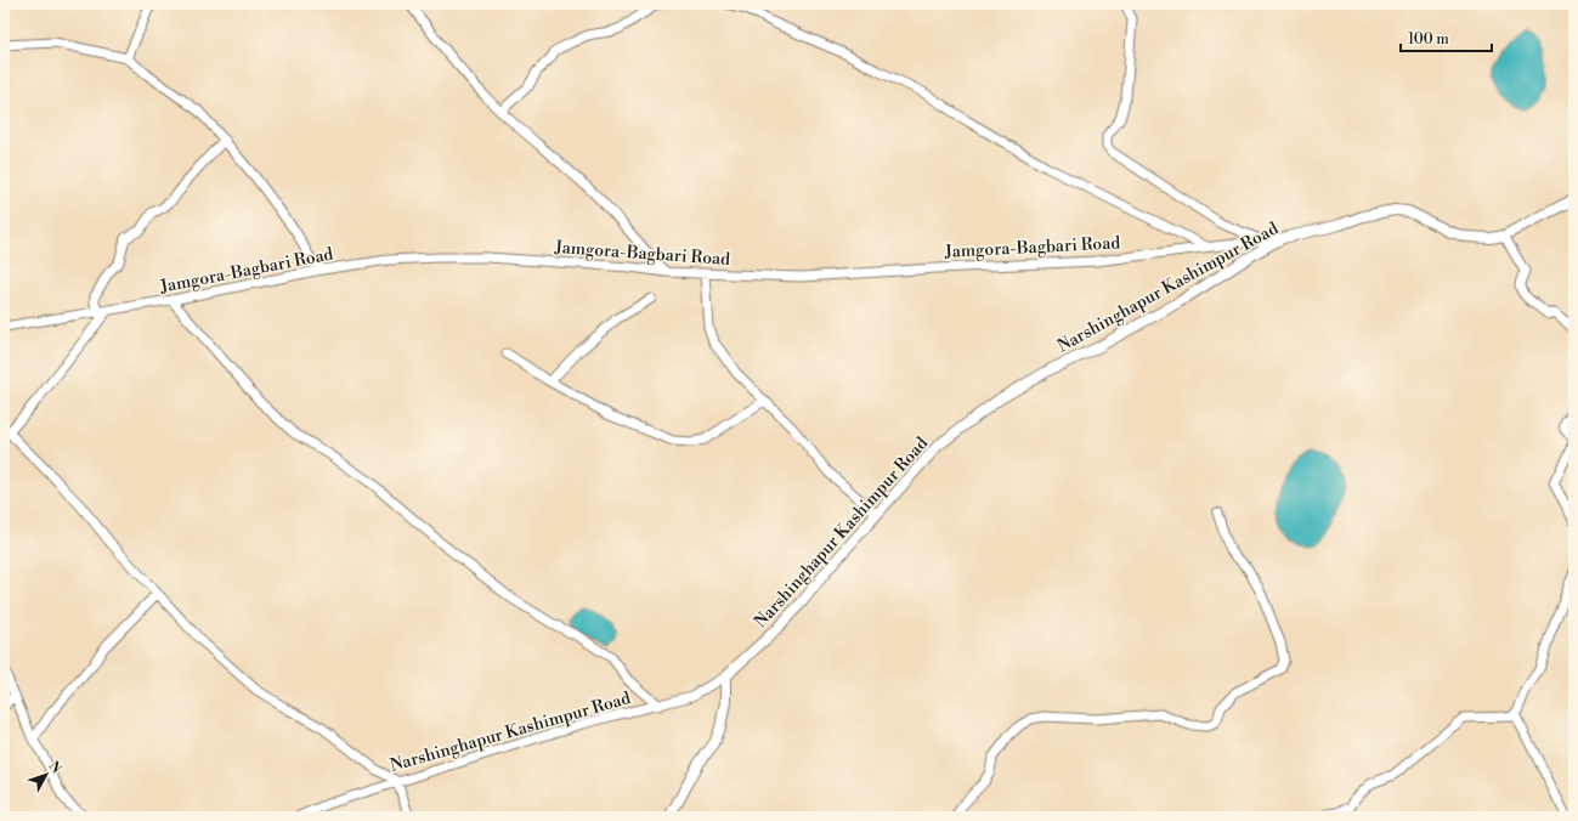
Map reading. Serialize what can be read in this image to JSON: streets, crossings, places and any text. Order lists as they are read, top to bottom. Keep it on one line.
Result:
{"streets":{"main road":["Narshinghapur Kashimpur Road"],"street":["Jamgora-Bagbari Road"]},"crossings":[["Jamgora-Bagbari Road","Narshinghapur Kashimpur Road"]],"scale_bar":"100 m","north":"top right"}
